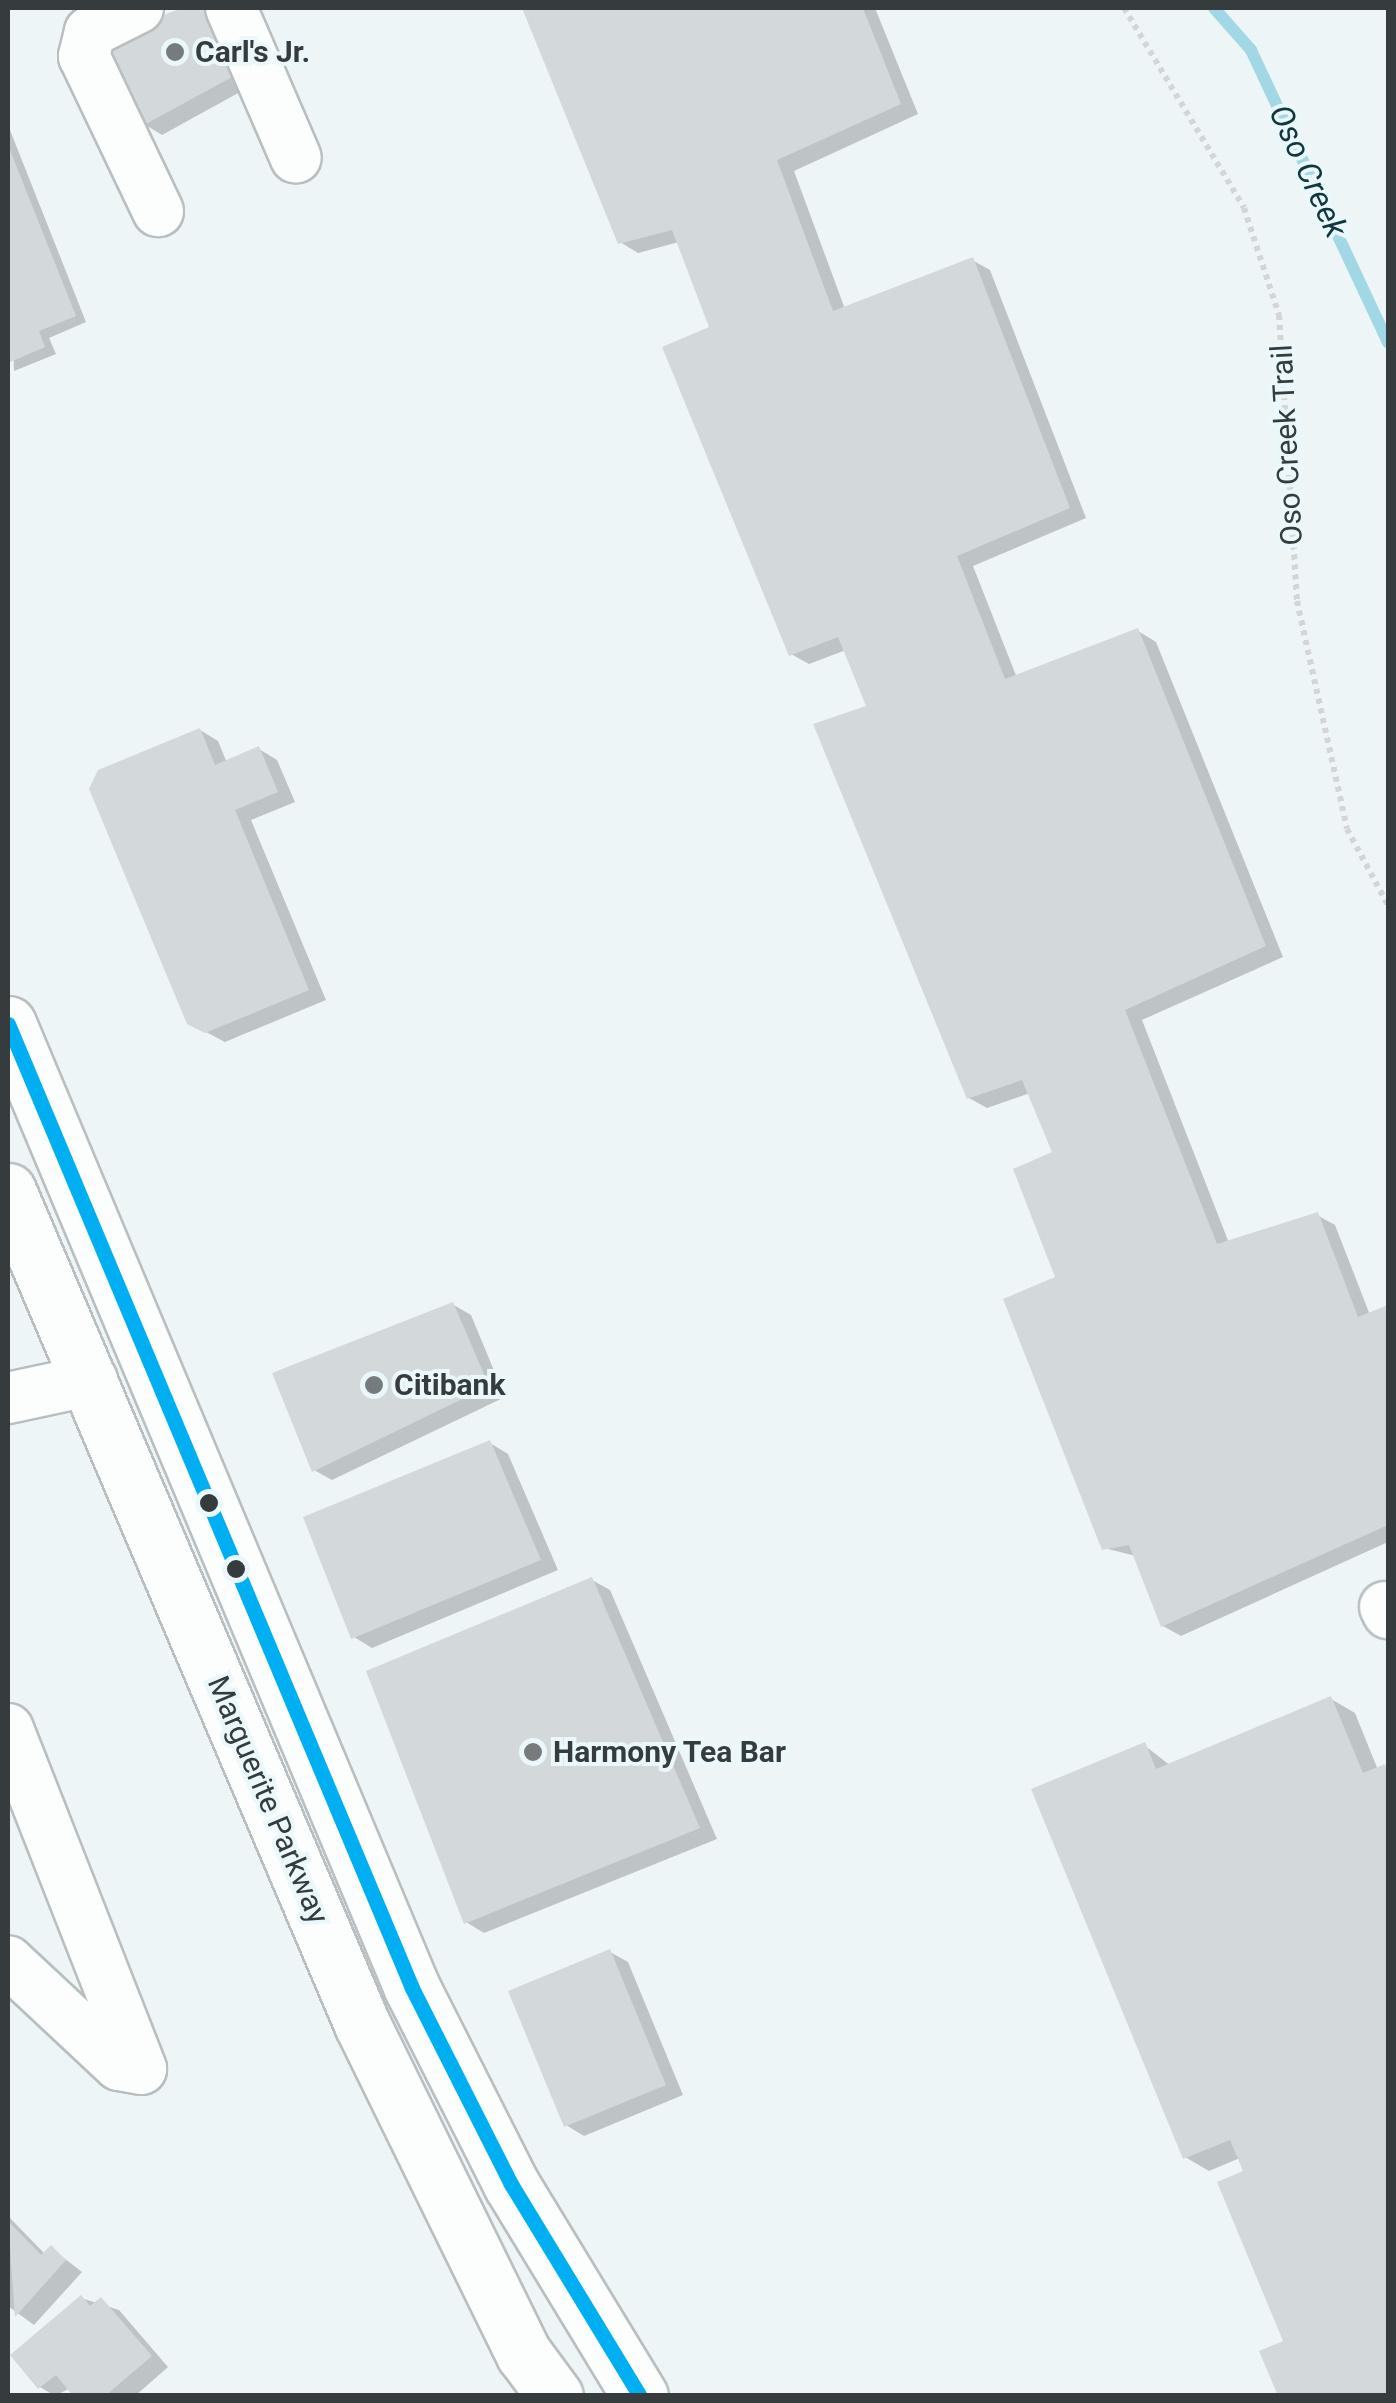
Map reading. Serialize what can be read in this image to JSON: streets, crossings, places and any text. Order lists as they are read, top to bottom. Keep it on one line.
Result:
{"streets":{"main road":["Marguerite Parkway"],"path":["Oso Creek Trail"]},"water":["Oso Creek"],"places":["Carl's Jr.","Citibank","Harmony Tea Bar"]}
